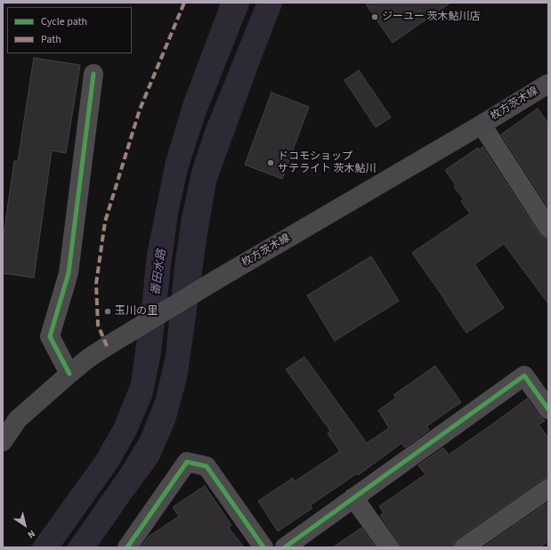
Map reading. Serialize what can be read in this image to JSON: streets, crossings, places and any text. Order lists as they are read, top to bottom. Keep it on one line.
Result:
{"streets":{"main road":["枚方茨木線"]},"water":["番田水路"],"places":["ジーユー 茨木鮎川店","ドコモショップ サテライト 茨木鮎川","玉川の里"],"legend":["Cycle path","Path"],"north":"bottom right"}
